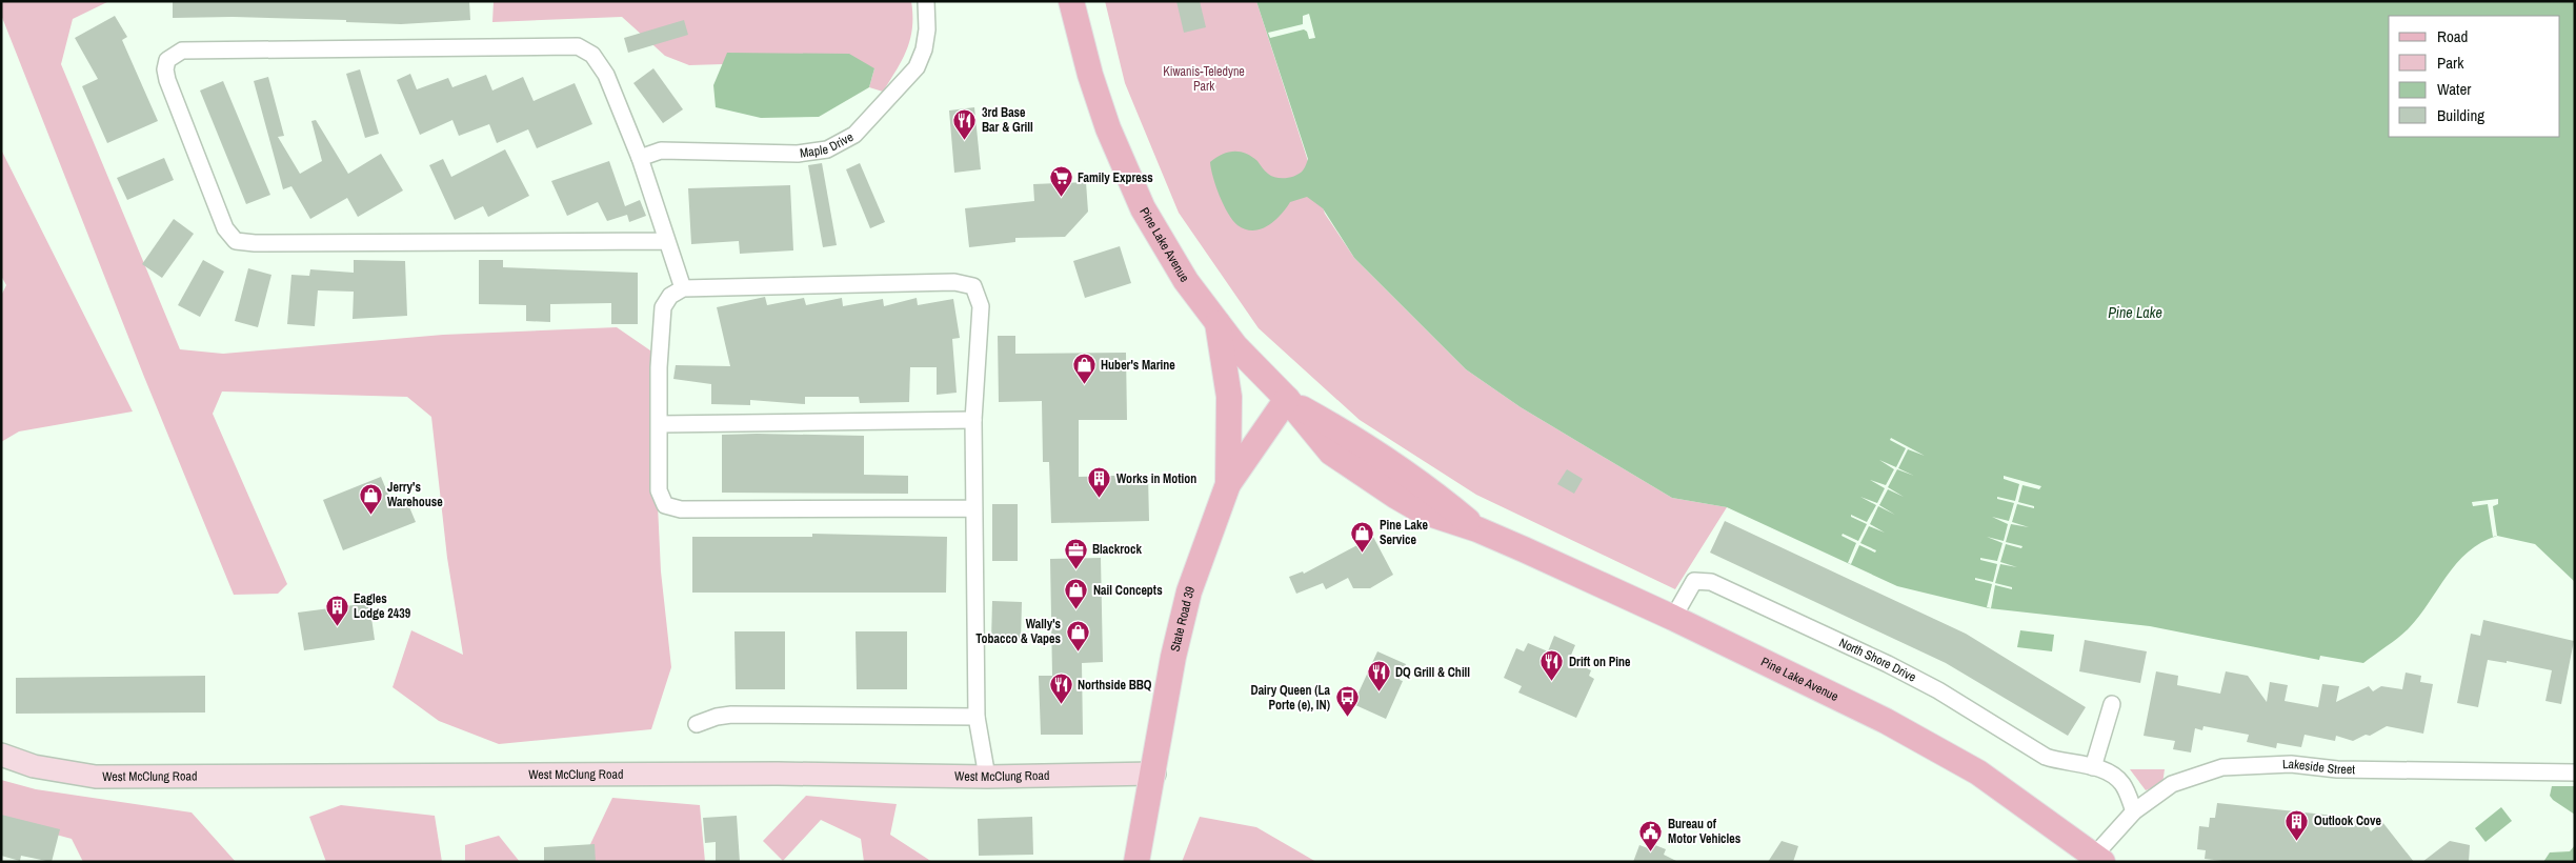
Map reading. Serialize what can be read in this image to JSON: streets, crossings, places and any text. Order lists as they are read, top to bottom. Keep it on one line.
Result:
{"streets":{"main road":["Pine Lake Avenue","State Road 39"],"street":["Maple Drive","North Shore Drive","Lakeside Street","West McClung Road"]},"crossings":[["Pine Lake Avenue","State Road 39"],["Pine Lake Avenue","North Shore Drive"],["Pine Lake Avenue","Lakeside Street"],["State Road 39","West McClung Road"],["North Shore Drive","Lakeside Street"]],"water":["Pine Lake"],"parks":["Kiwanis-Teledyne Park"],"places":{"restaurant":["3rd Base Bar & Grill","Drift on Pine","DQ Grill & Chill","Northside BBQ"],"supermarket":["Family Express"],"shop":["Huber's Marine","Jerry's Warehouse","Pine Lake Service","Nail Concepts","Wally's Tobacco & Vapes"],"building":["Works in Motion","Eagles Lodge 2439","Outlook Cove"],"office":["Blackrock"],"bus stop":["Dairy Queen (La Porte (e), IN)"],"public building":["Bureau of Motor Vehicles"]},"legend":["Road","Park","Water","Building"]}
